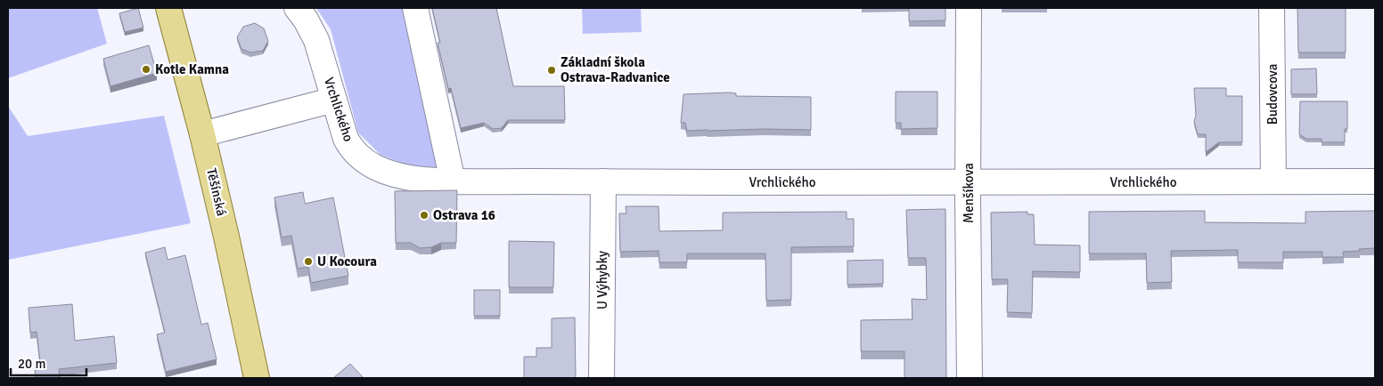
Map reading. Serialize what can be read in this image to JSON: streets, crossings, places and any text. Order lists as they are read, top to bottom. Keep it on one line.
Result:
{"streets":{"main road":["Těšínská"],"street":["Budovcova","Vrchlického","Menšíkova","U Výhybky"]},"crossings":[["Budovcova","Vrchlického"],["Vrchlického","Menšíkova"],["Vrchlického","U Výhybky"]],"places":["Kotle Kamna","Základní škola Ostrava-Radvanice","Ostrava 16","U Kocoura"],"scale_bar":"20 m"}
